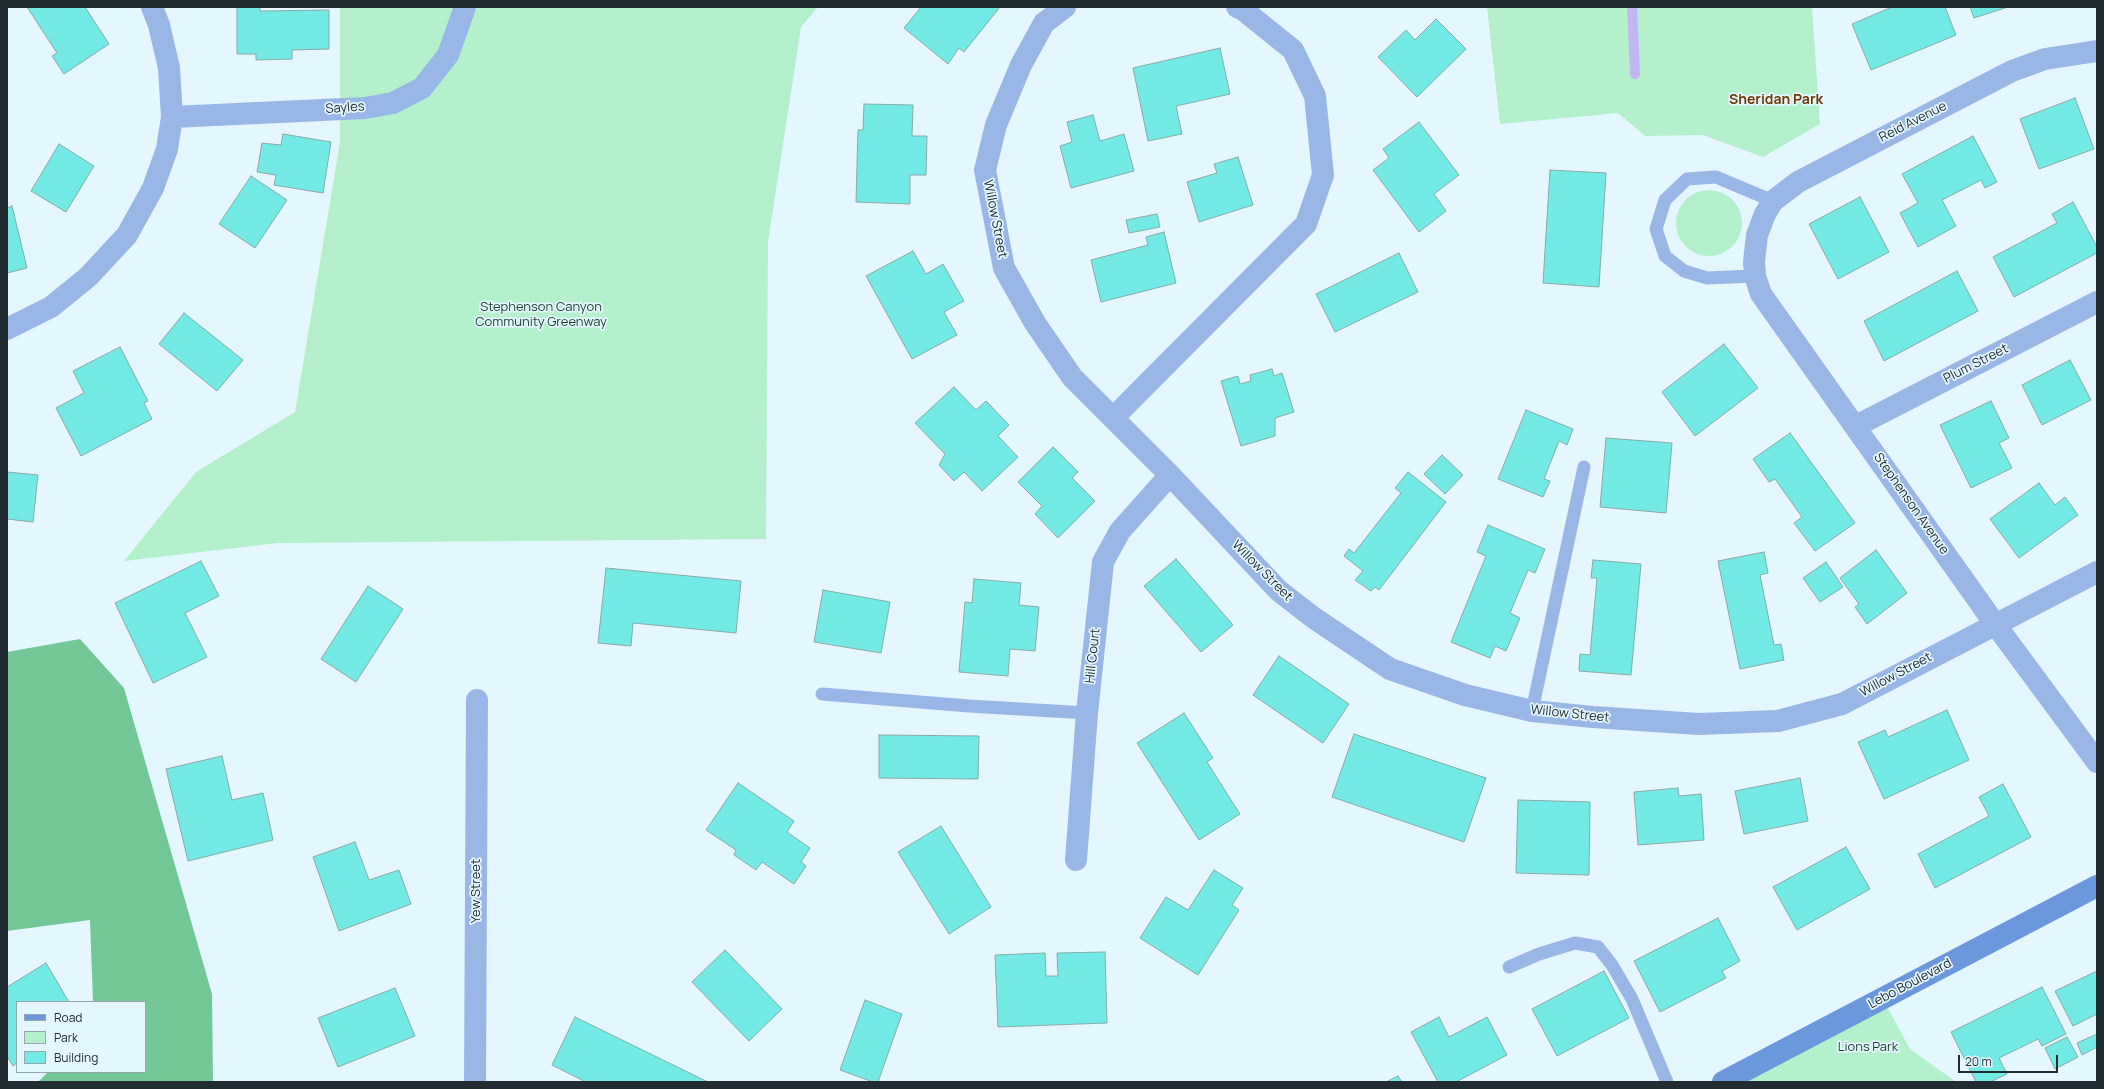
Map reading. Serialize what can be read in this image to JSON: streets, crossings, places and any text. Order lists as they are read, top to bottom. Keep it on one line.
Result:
{"streets":{"main road":["Lebo Boulevard"],"street":["Sayles","Reid Avenue","Willow Street","Plum Street","Stephenson Avenue","Hill Court","Yew Street"]},"crossings":[["Reid Avenue","Stephenson Avenue"],["Willow Street","Stephenson Avenue"],["Willow Street","Hill Court"],["Plum Street","Stephenson Avenue"]],"districts":["Sheridan Park"],"parks":["Stephenson Canyon Community Greenway","Lions Park"],"legend":["Road","Park","Building"],"scale_bar":"20 m"}
